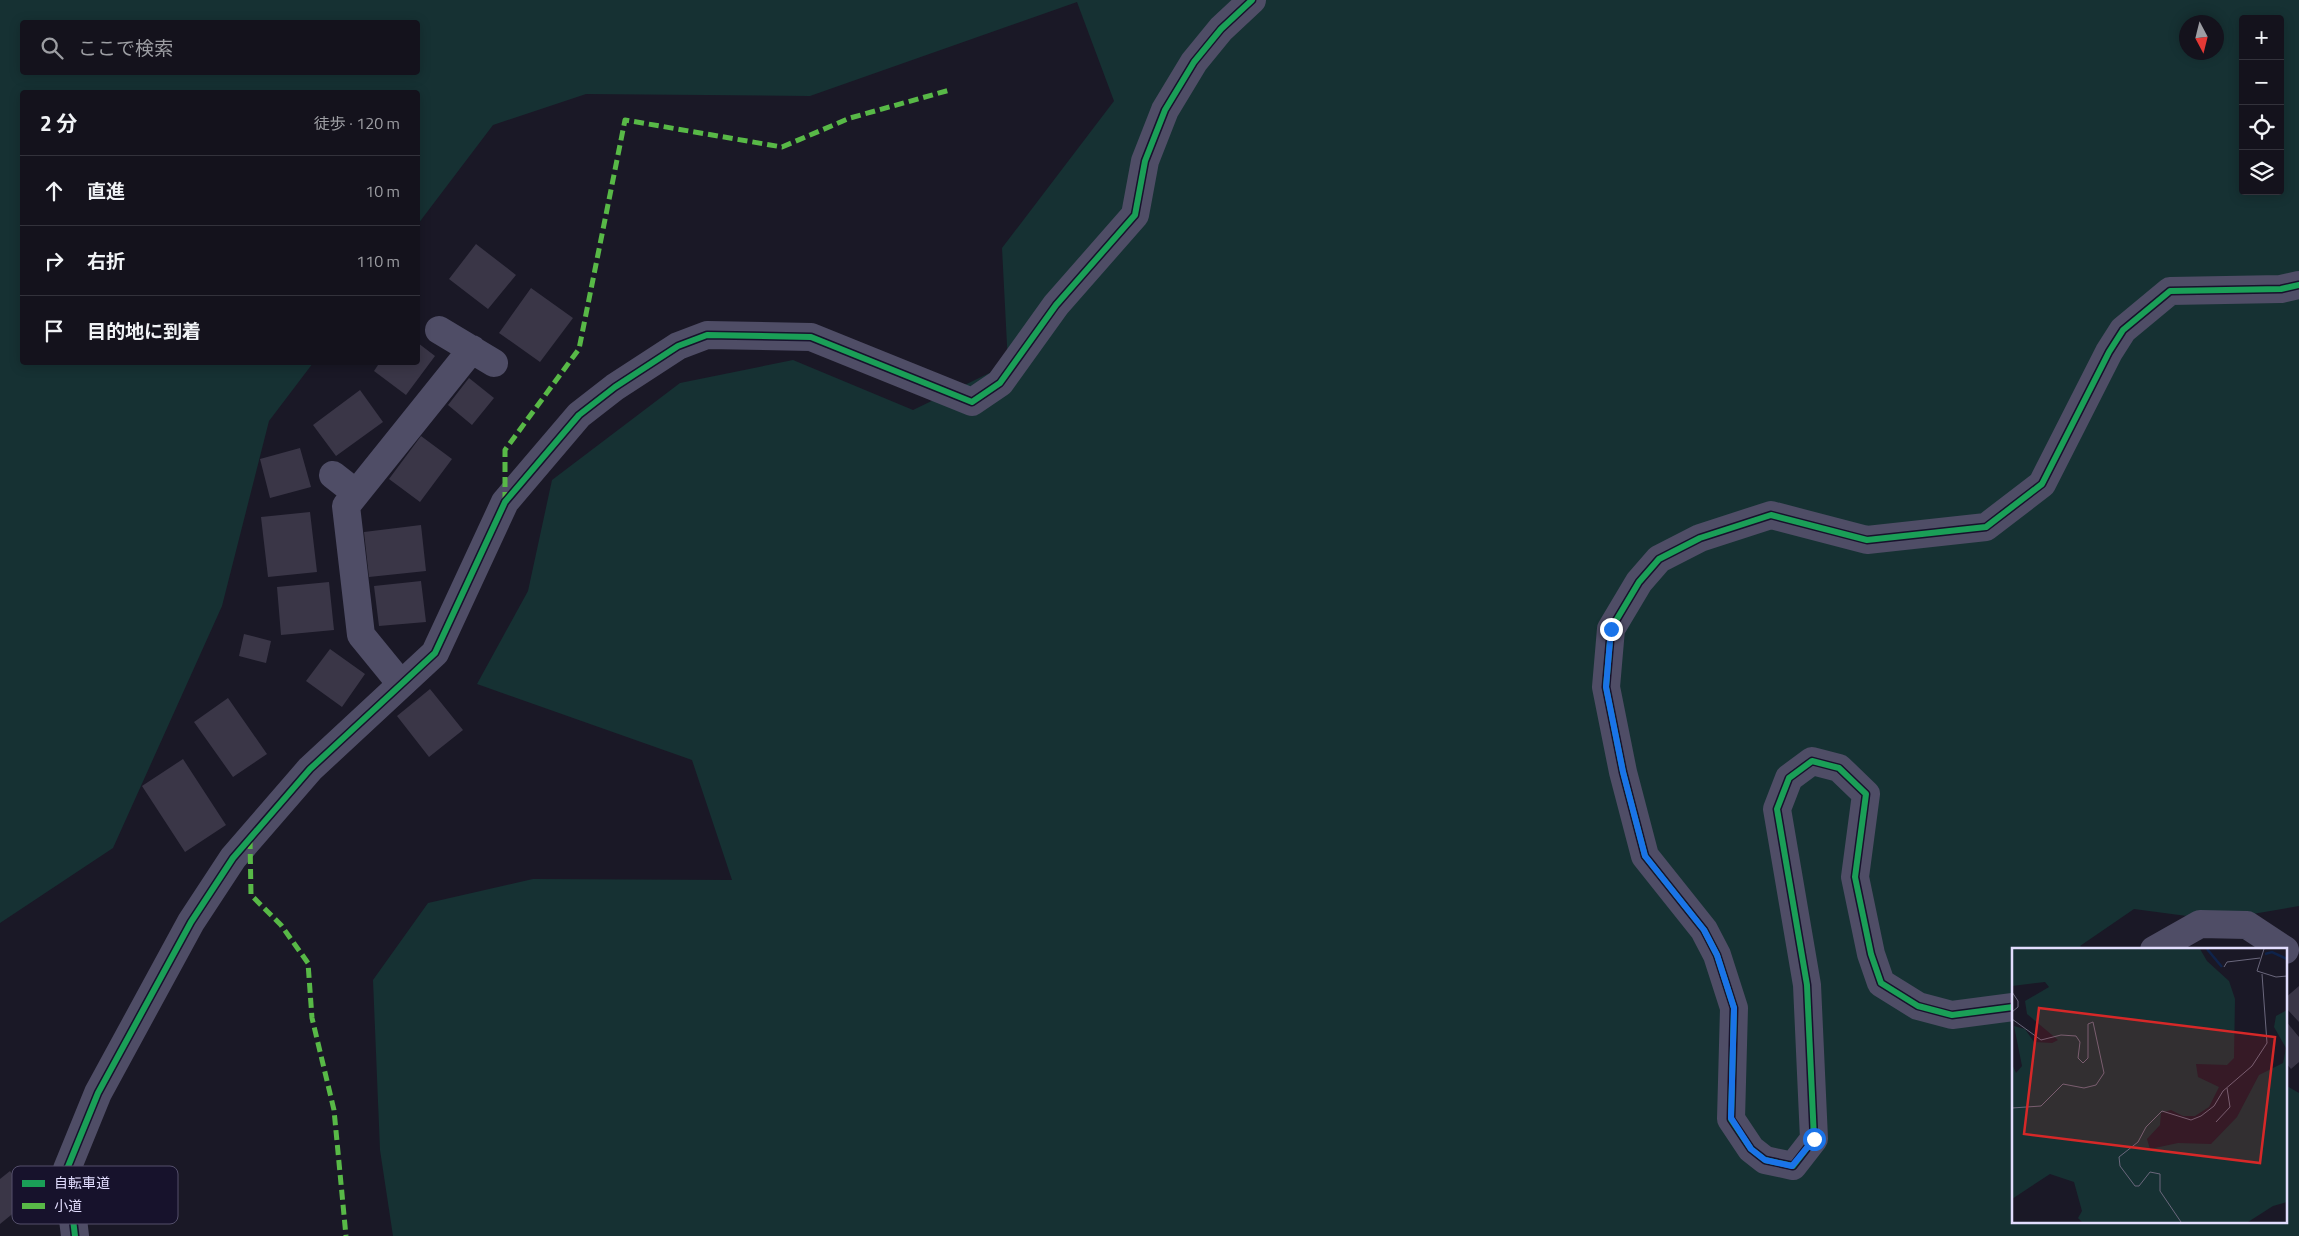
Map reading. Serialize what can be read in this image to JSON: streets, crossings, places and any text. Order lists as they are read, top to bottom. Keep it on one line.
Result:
{"legend":["自転車道","小道"],"north":"bottom","page":{"map_buttons":["+","−"],"search":"ここで検索","heading":["2 分","徒歩 · 120 m"],"list":[["直進","10 m"],["右折","110 m"],"目的地に到着"]}}
